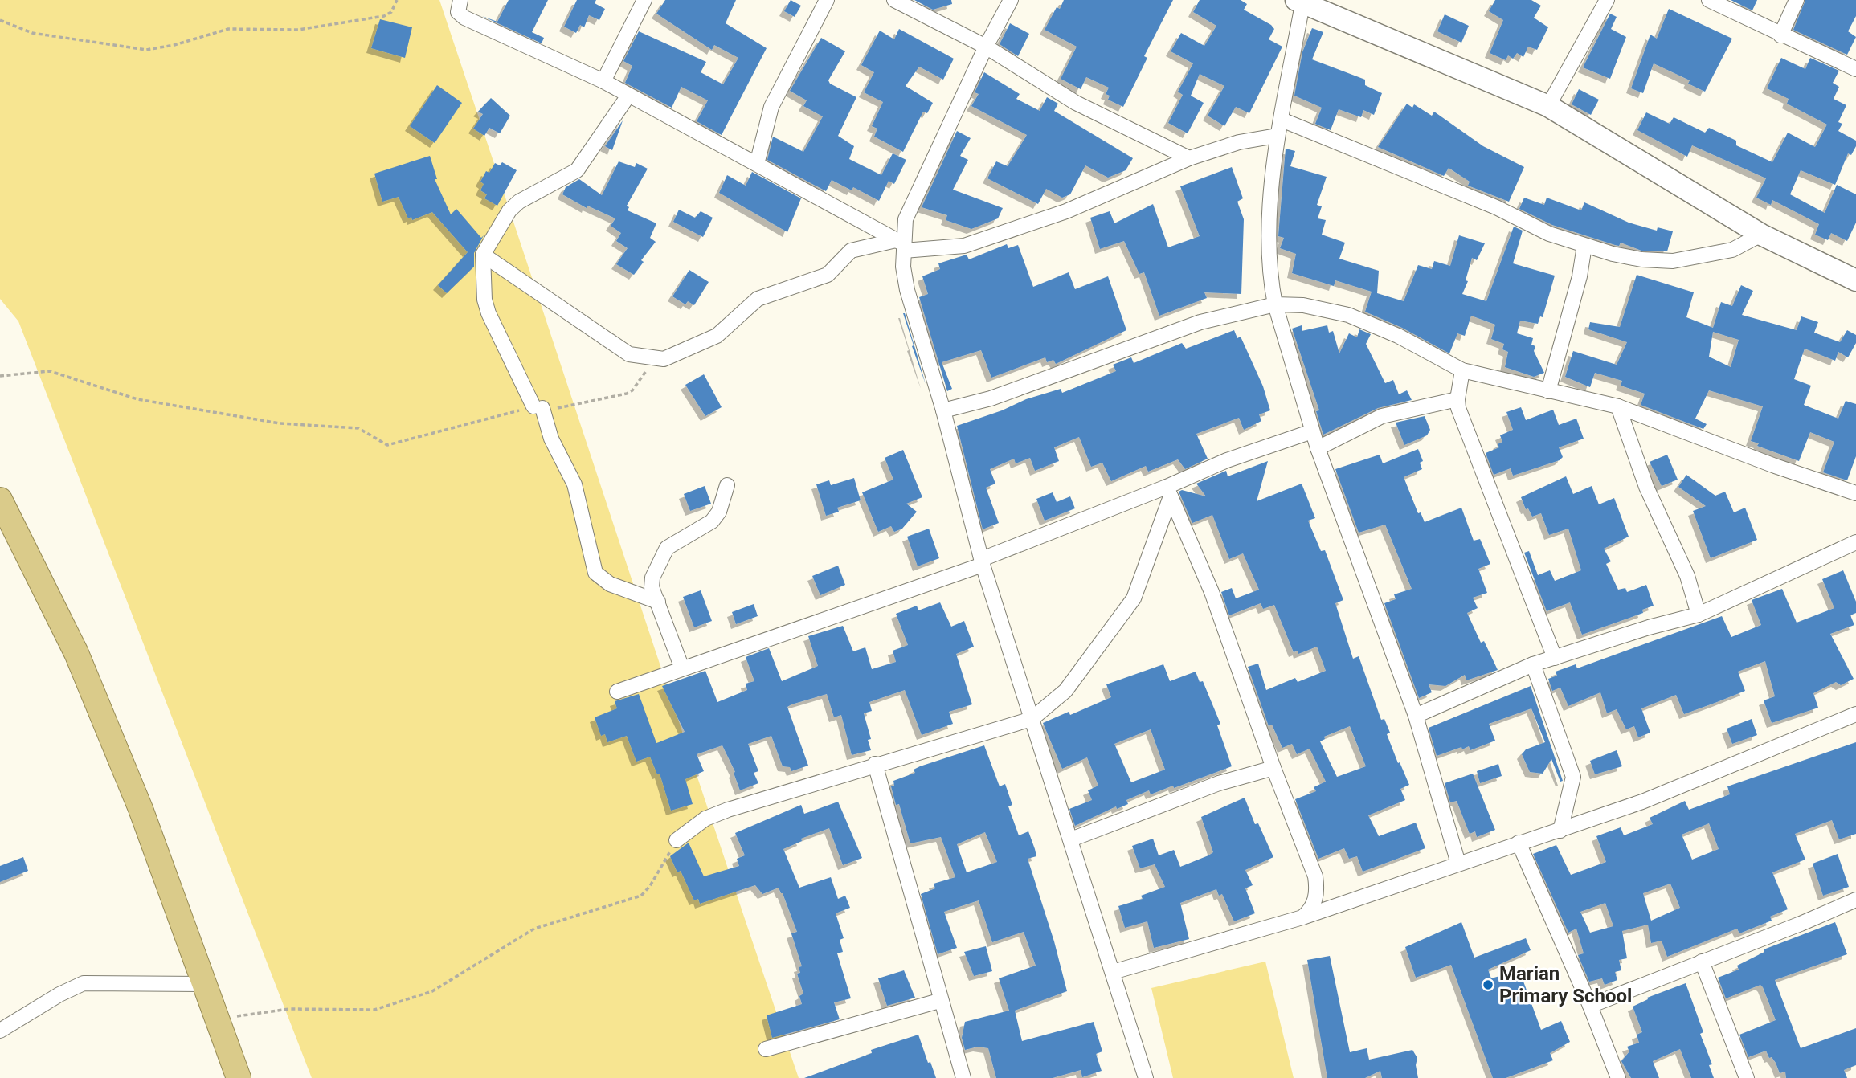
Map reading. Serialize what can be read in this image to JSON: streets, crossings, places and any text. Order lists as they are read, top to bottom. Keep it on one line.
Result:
{"places":["Marian Primary School"]}
